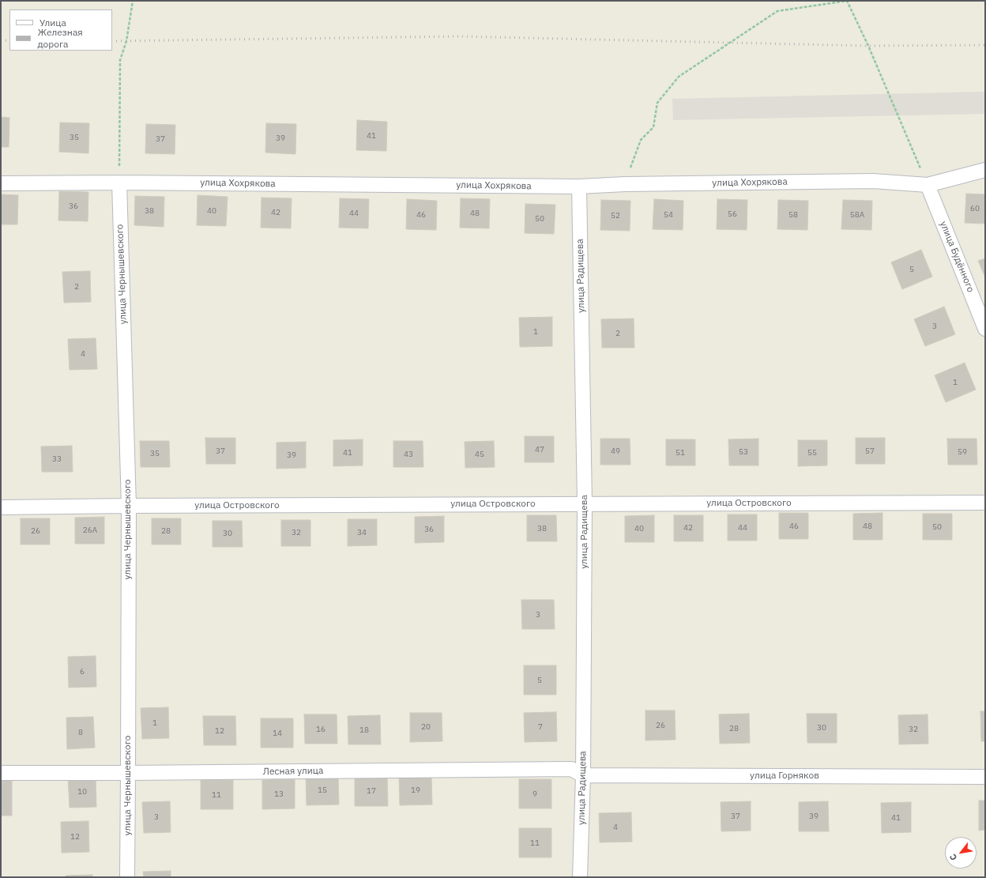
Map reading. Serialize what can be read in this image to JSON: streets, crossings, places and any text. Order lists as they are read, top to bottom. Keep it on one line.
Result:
{"streets":{"street":["улица Хохрякова","улица Будённого","улица Чернышевского","улица Радищева","улица Островского","Лесная улица","улица Горняков"]},"crossings":[["улица Хохрякова","улица Будённого"],["улица Хохрякова","улица Чернышевского"],["улица Хохрякова","улица Радищева"],["улица Чернышевского","улица Островского"],["улица Чернышевского","Лесная улица"],["улица Радищева","улица Островского"],["улица Радищева","Лесная улица"],["улица Радищева","улица Горняков"],["Лесная улица","улица Горняков"]],"house_numbers":["41","35","39","37","36","60","38","40","42","44","48","56","46","54","58","58А","52","50","5","2","3","1","2","4","1","47","37","49","57","53","59","41","51","55","35","43","45","39","33","46","48","50","42","44","38","40","36","26А","26","28","32","34","30","3","6","5","1","26","20","7","30","28","16","32","18","12","8","14","15","19","17","10","13","9","11","37","39","3","41","4","12","11"],"legend":["Улица","Железная дорога"],"north":"bottom left"}
